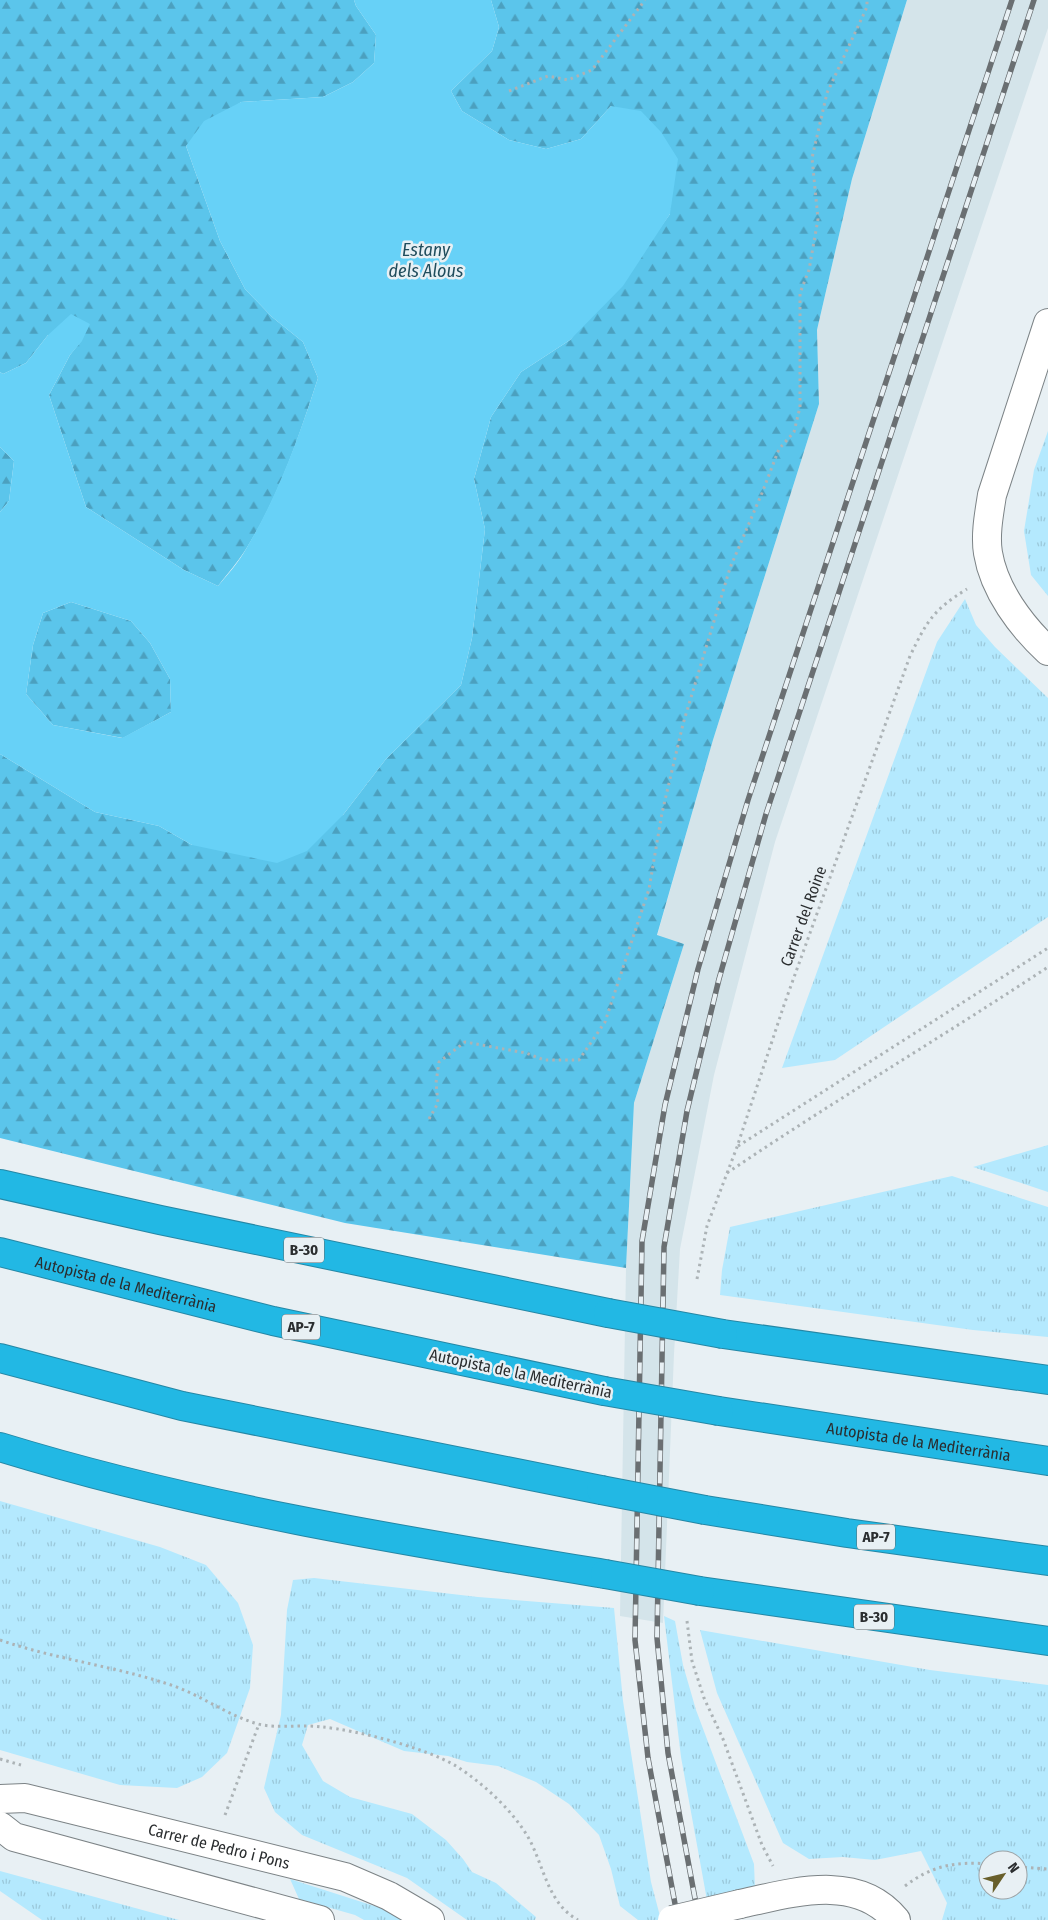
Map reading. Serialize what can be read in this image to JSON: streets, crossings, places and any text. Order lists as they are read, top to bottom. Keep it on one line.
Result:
{"streets":{"highway":["B-30","Autopista de la Mediterrània","AP-7"],"street":["Carrer de Pedro i Pons"],"path":["Carrer del Roine"]},"water":["Estany dels Alous"],"north":"top right"}
